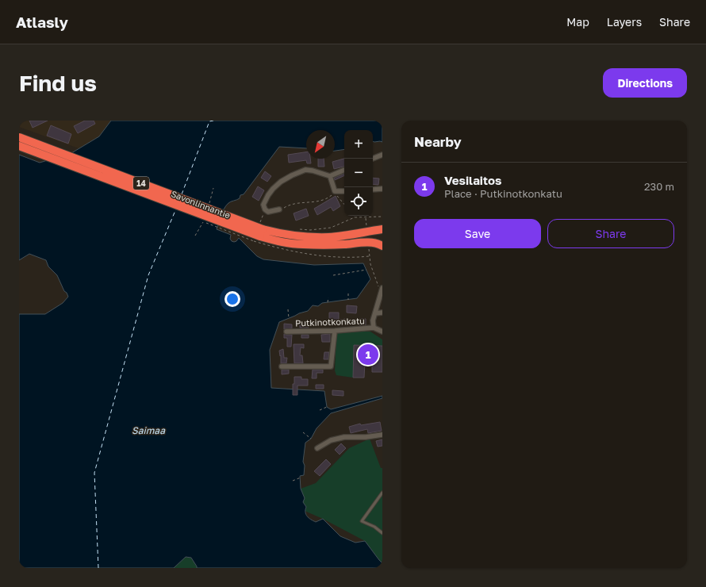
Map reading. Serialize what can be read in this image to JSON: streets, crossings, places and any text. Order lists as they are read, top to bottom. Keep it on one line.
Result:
{"streets":{"highway":["14","Savonlinnantie"],"street":["Putkinotkonkatu"]},"water":["Saimaa"],"north":"bottom left","page":{"header":"Atlasly","nav":["Map","Layers","Share"],"buttons":["Directions",["Save","Share"]],"title":"Find us","heading":"Nearby","map_buttons":["+","−"],"list":[{"mark":"1","name":"Vesilaitos","note":"Place · Putkinotkonkatu","value":"230 m"}],"pins":"1"}}
